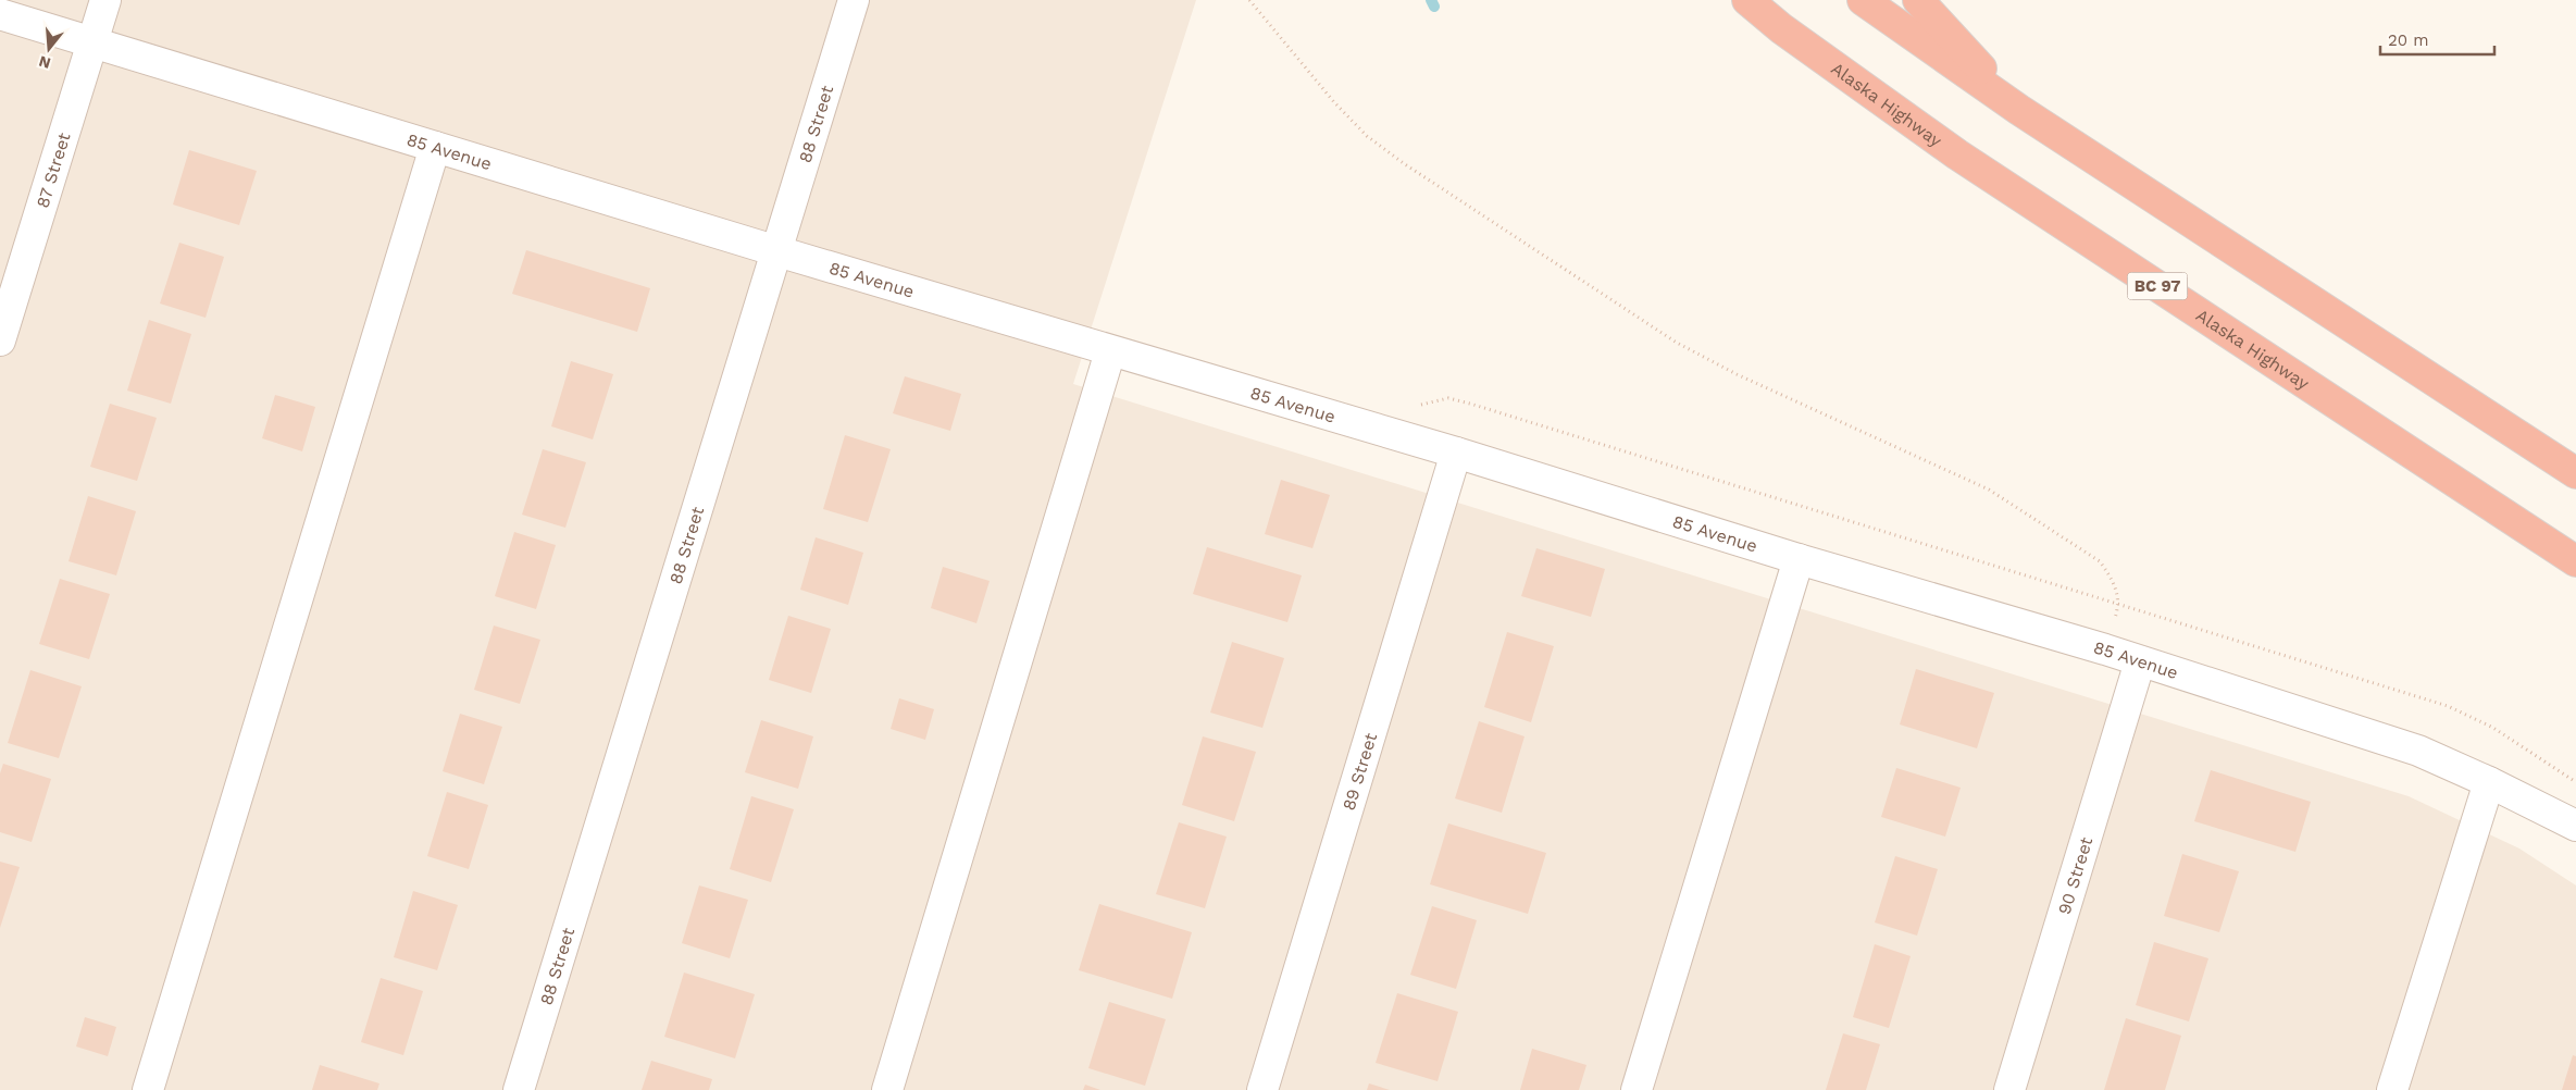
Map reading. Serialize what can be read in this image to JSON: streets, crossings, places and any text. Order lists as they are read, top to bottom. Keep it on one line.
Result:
{"streets":{"highway":["Alaska Highway","BC 97"],"street":["88 Street","85 Avenue","87 Street","89 Street","90 Street"]},"crossings":[["88 Street","85 Avenue"],["85 Avenue","87 Street"],["85 Avenue","89 Street"],["85 Avenue","90 Street"]],"scale_bar":"20 m","north":"bottom"}
